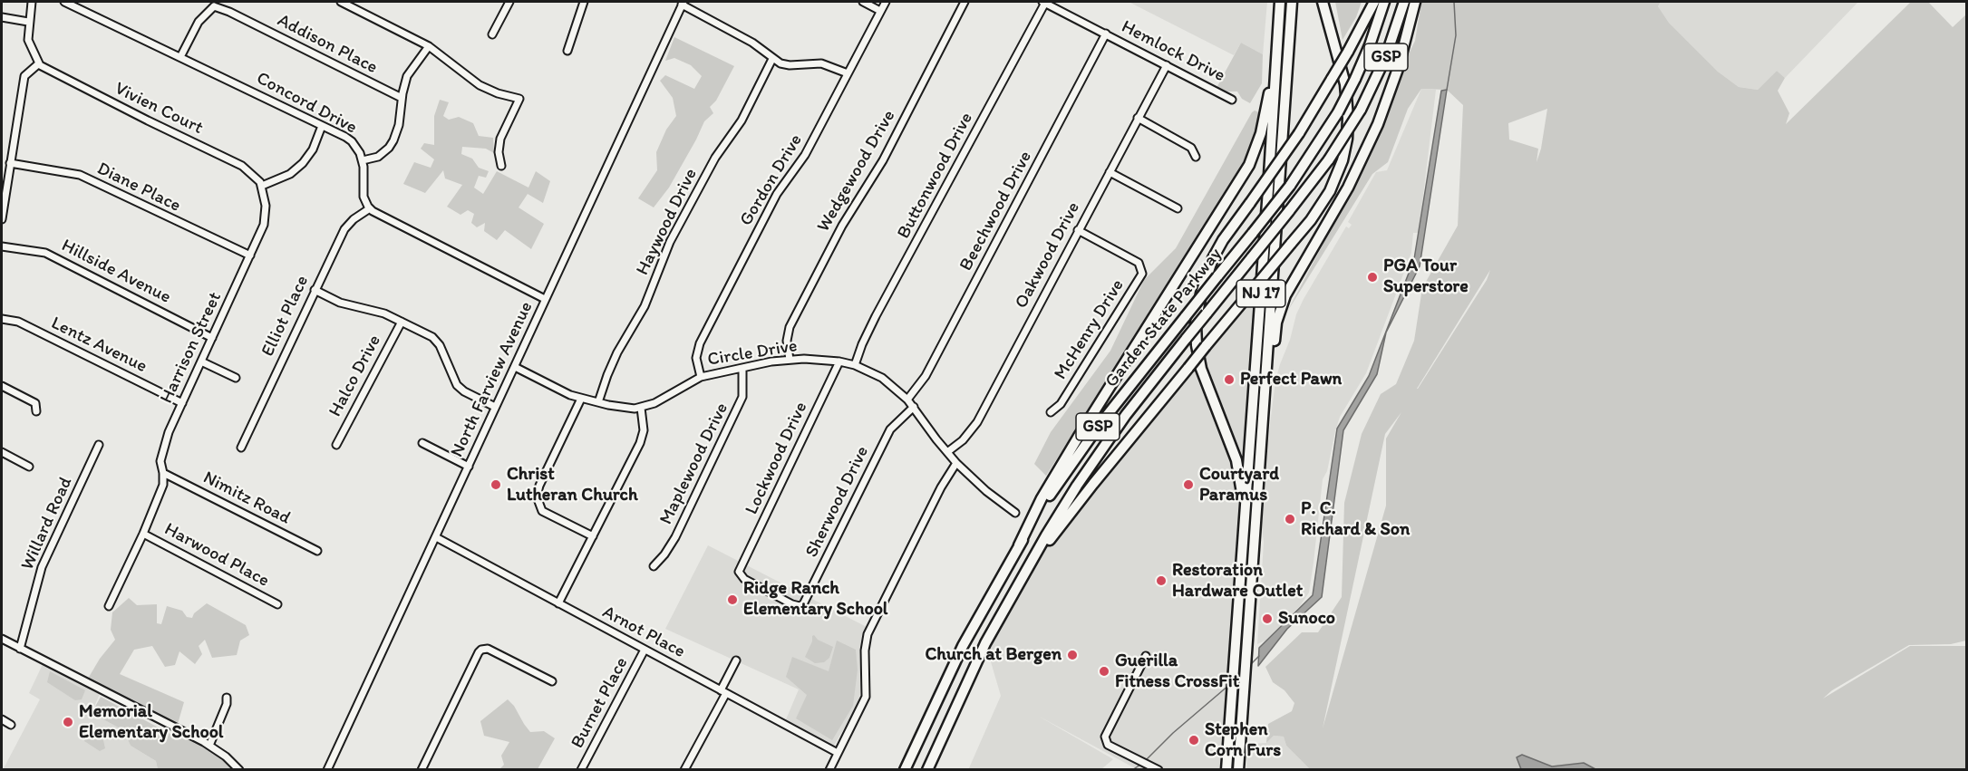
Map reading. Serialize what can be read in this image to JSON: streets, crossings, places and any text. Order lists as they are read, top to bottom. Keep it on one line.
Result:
{"streets":{"highway":["GSP","NJ 17","Garden State Parkway"],"street":["Addison Place","Hemlock Drive","Concord Drive","Vivien Court","Wedgewood Drive","Buttonwood Drive","Gordon Drive","Diane Place","Beechwood Drive","Haywood Drive","Oakwood Drive","Hillside Avenue","Elliot Place","McHenry Drive","Lentz Avenue","Harrison Street","Circle Drive","Halco Drive","North Farview Avenue","Lockwood Drive","Maplewood Drive","Nimitz Road","Sherwood Drive","Willard Road","Harwood Place","Arnot Place","Burnet Place"]},"crossings":[["Hemlock Drive","Buttonwood Drive"],["Hemlock Drive","Beechwood Drive"],["Hemlock Drive","Oakwood Drive"],["Concord Drive","Elliot Place"],["Vivien Court","Harrison Street"],["Wedgewood Drive","Circle Drive"],["Buttonwood Drive","Circle Drive"],["Gordon Drive","Circle Drive"],["Diane Place","Harrison Street"],["Beechwood Drive","Circle Drive"],["Haywood Drive","Circle Drive"],["Oakwood Drive","McHenry Drive"],["Oakwood Drive","Circle Drive"],["Hillside Avenue","Harrison Street"],["Lentz Avenue","Harrison Street"],["Harrison Street","Nimitz Road"],["Harrison Street","Harwood Place"],["Circle Drive","North Farview Avenue"],["Circle Drive","Lockwood Drive"],["Circle Drive","Maplewood Drive"],["Circle Drive","Sherwood Drive"],["North Farview Avenue","Arnot Place"],["Lockwood Drive","Sherwood Drive"],["Arnot Place","Burnet Place"]],"places":["PGA Tour Superstore","Perfect Pawn","Christ Lutheran Church","Courtyard Paramus","P. C. Richard & Son","Restoration Hardware Outlet","Ridge Ranch Elementary School","Sunoco","Church at Bergen","Guerilla Fitness CrossFit","Memorial Elementary School","Stephen Corn Furs"]}
